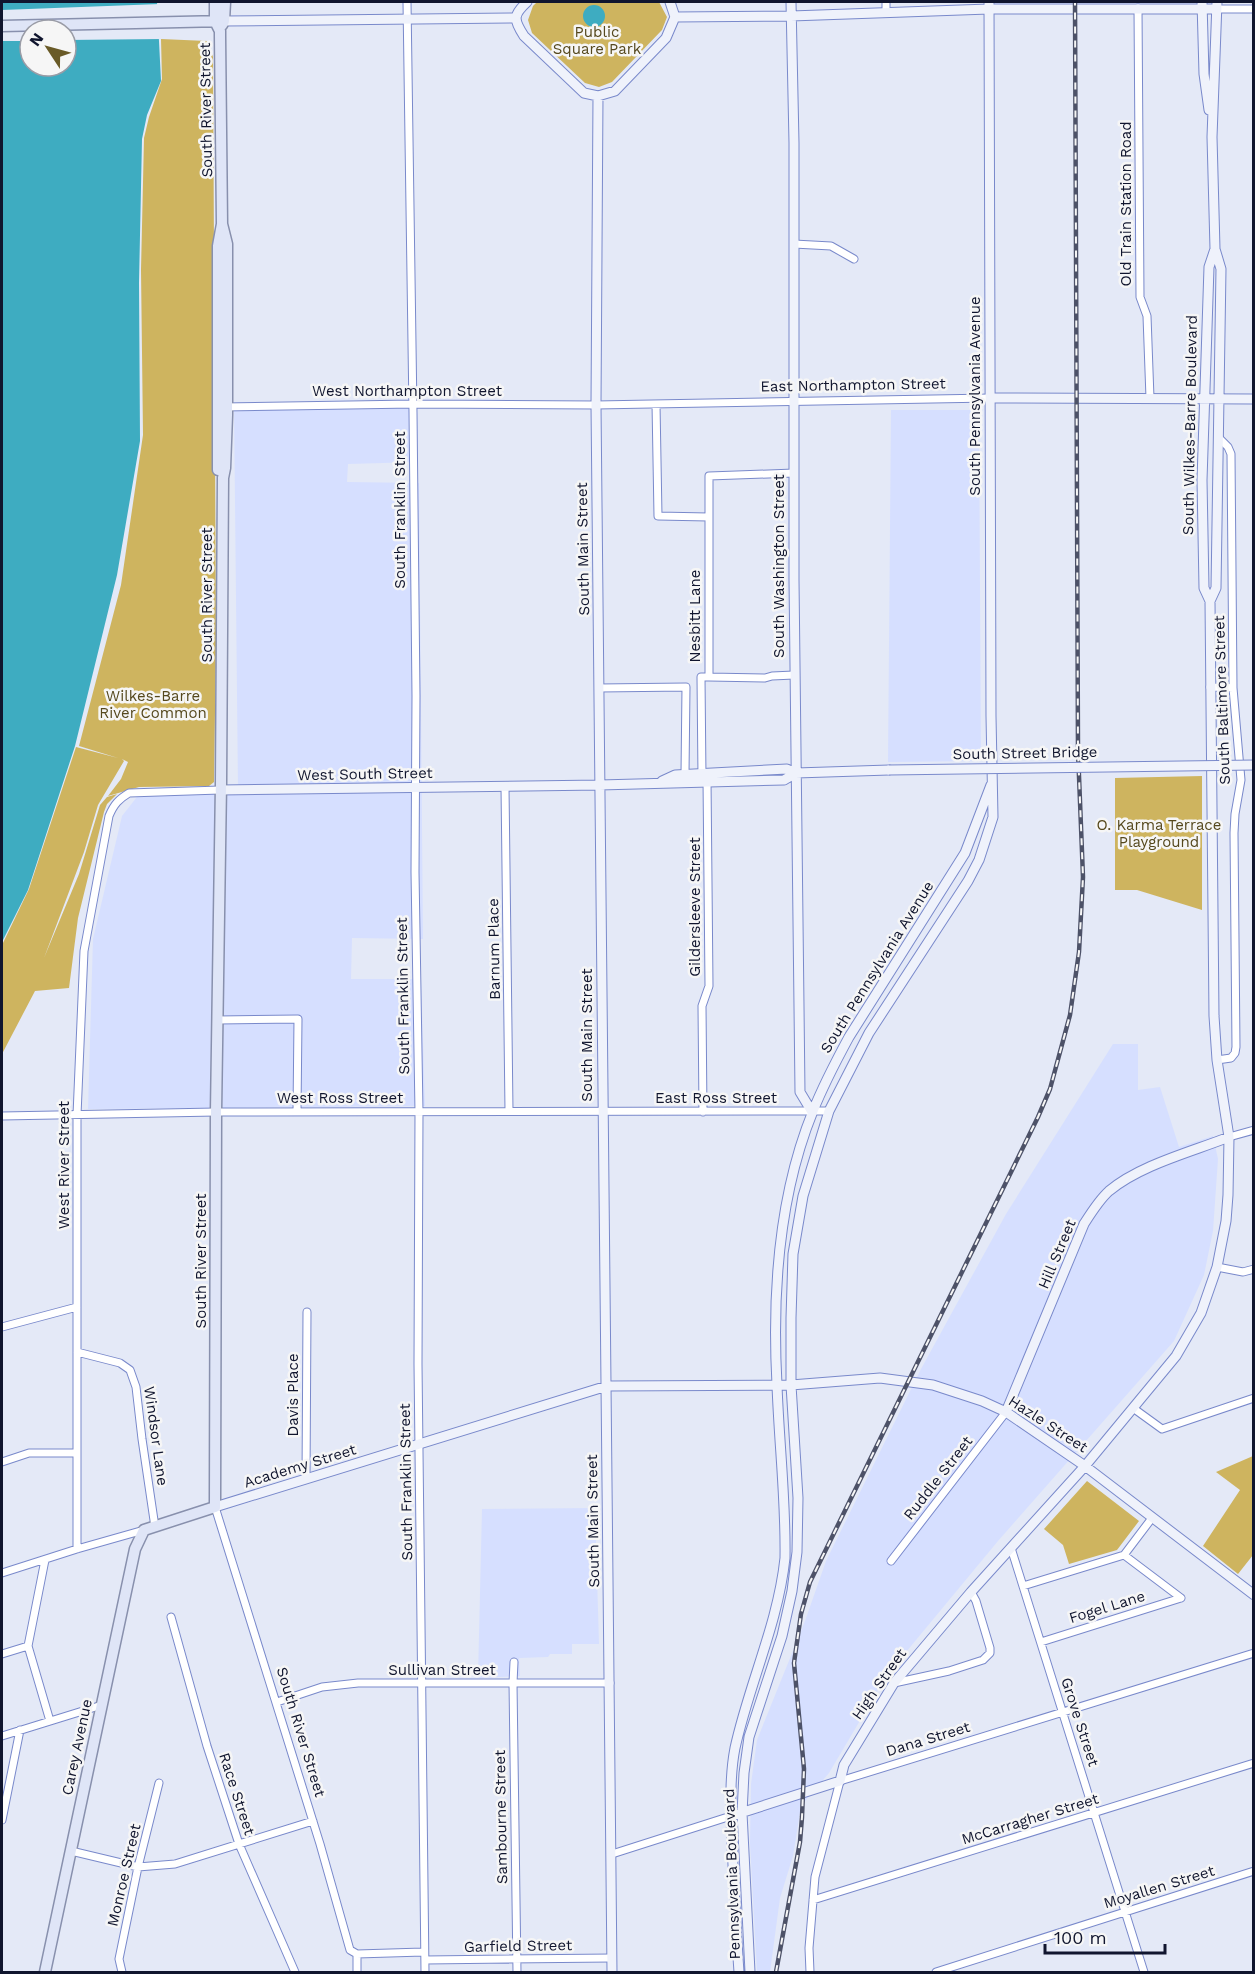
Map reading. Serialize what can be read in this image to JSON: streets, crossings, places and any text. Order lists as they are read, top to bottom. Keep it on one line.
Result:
{"streets":{"main road":["South River Street","East Northampton Street","South Pennsylvania Avenue","South Wilkes-Barre Boulevard","South Main Street","South Washington Street","South Street Bridge","West South Street","Hill Street","Hazle Street","Academy Street","High Street","Dana Street","Carey Avenue","Pennsylvania Boulevard"],"street":["Old Train Station Road","West Northampton Street","South Franklin Street","Nesbitt Lane","South Baltimore Street","Gildersleeve Street","Barnum Place","West Ross Street","East Ross Street","West River Street","Davis Place","Windsor Lane","Ruddle Street","Fogel Lane","Sullivan Street","Grove Street","Race Street","Sambourne Street","McCarragher Street","Monroe Street","Moyallen Street","Garfield Street"]},"crossings":[["South River Street","West Northampton Street"],["South River Street","West South Street"],["South River Street","West Ross Street"],["South River Street","Academy Street"],["South River Street","Sullivan Street"],["Old Train Station Road","East Northampton Street"],["East Northampton Street","West Northampton Street"],["East Northampton Street","South Pennsylvania Avenue"],["East Northampton Street","South Wilkes-Barre Boulevard"],["East Northampton Street","South Main Street"],["East Northampton Street","South Washington Street"],["West Northampton Street","South Franklin Street"],["West Northampton Street","South Main Street"],["South Pennsylvania Avenue","South Washington Street"],["South Pennsylvania Avenue","East Ross Street"],["South Pennsylvania Avenue","Hazle Street"],["South Pennsylvania Avenue","Pennsylvania Boulevard"],["South Wilkes-Barre Boulevard","South Baltimore Street"],["South Wilkes-Barre Boulevard","Hill Street"],["South Wilkes-Barre Boulevard","Hazle Street"],["South Wilkes-Barre Boulevard","High Street"],["South Franklin Street","West South Street"],["South Franklin Street","West Ross Street"],["South Franklin Street","Academy Street"],["South Franklin Street","Sullivan Street"],["South Franklin Street","Garfield Street"],["South Main Street","West South Street"],["South Main Street","West Ross Street"],["South Main Street","East Ross Street"],["South Main Street","Hazle Street"],["South Main Street","Academy Street"],["South Main Street","Sullivan Street"],["South Main Street","Dana Street"],["South Main Street","Garfield Street"],["South Washington Street","Nesbitt Lane"],["South Washington Street","South Street Bridge"],["South Washington Street","East Ross Street"],["Nesbitt Lane","South Street Bridge"],["Nesbitt Lane","Gildersleeve Street"],["South Street Bridge","Gildersleeve Street"],["West South Street","Barnum Place"],["West South Street","West River Street"],["Gildersleeve Street","East Ross Street"],["Barnum Place","West Ross Street"],["West Ross Street","East Ross Street"],["West Ross Street","West River Street"],["West River Street","Windsor Lane"],["West River Street","Academy Street"],["Hill Street","Hazle Street"],["Hill Street","Ruddle Street"],["Davis Place","Academy Street"],["Hazle Street","Academy Street"],["Hazle Street","Ruddle Street"],["Hazle Street","High Street"],["Hazle Street","Pennsylvania Boulevard"],["Windsor Lane","Academy Street"],["Windsor Lane","Carey Avenue"],["Academy Street","Carey Avenue"],["Fogel Lane","Grove Street"],["Sullivan Street","Sambourne Street"],["High Street","Grove Street"],["High Street","Dana Street"],["High Street","McCarragher Street"],["Grove Street","Dana Street"],["Grove Street","McCarragher Street"],["Grove Street","Moyallen Street"],["Dana Street","Pennsylvania Boulevard"],["Sambourne Street","Garfield Street"]],"parks":["Public Square Park","Wilkes-Barre River Common","O. Karma Terrace Playground"],"scale_bar":"100 m","north":"top left"}
